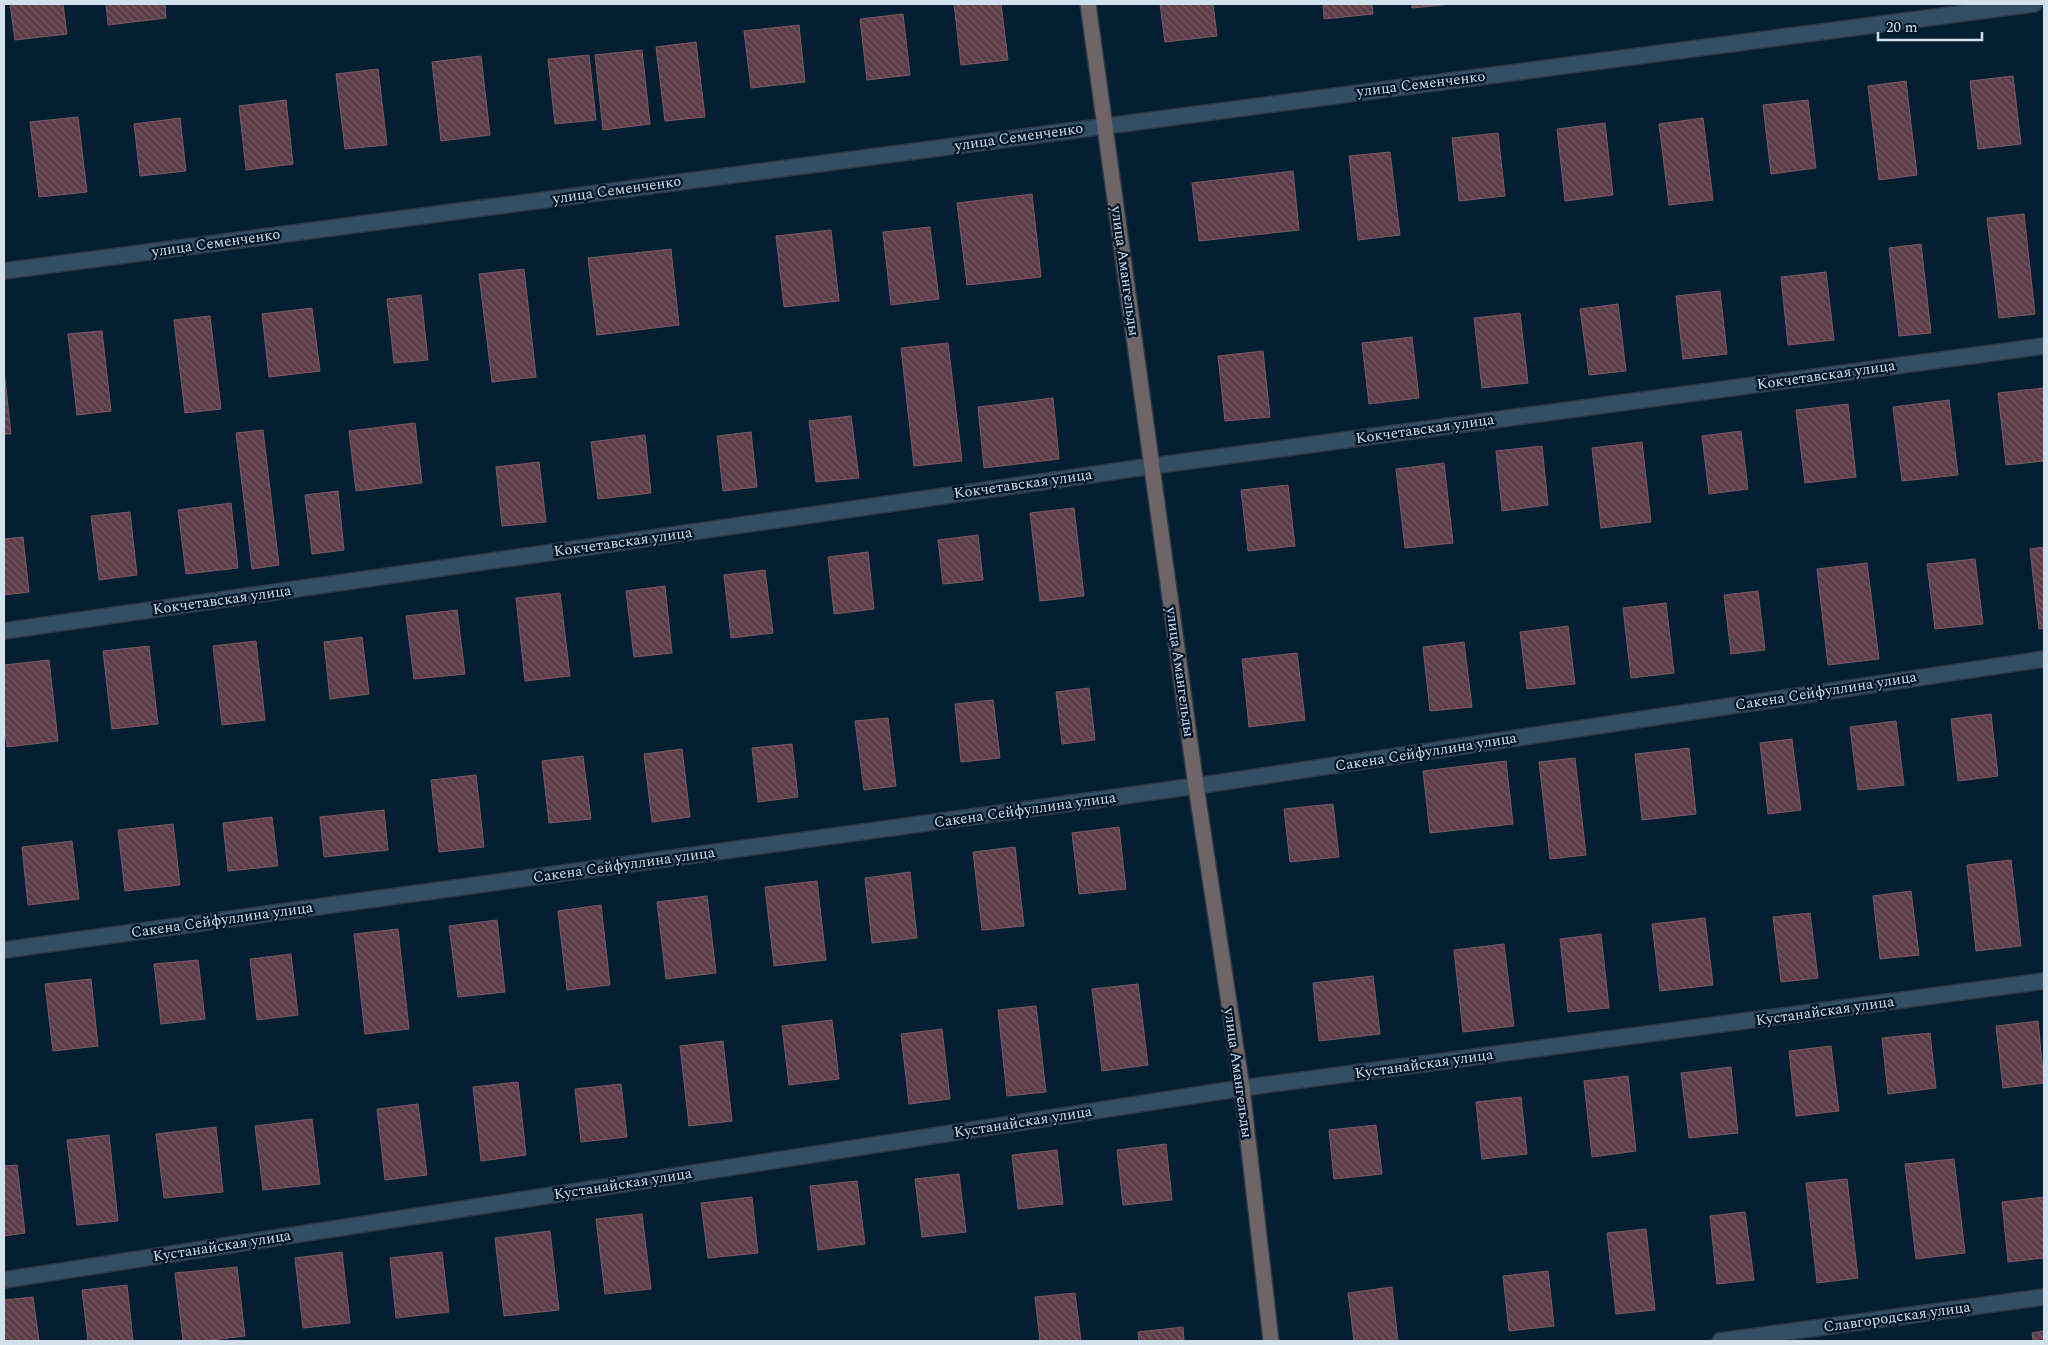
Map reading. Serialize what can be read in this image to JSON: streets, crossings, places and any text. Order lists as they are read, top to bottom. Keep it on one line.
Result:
{"streets":{"main road":["улица Амангельды"],"street":["улица Семенченко","Кокчетавская улица","Сакена Сейфуллина улица","Кустанайская улица","Славгородская улица"]},"crossings":[["улица Семенченко","улица Амангельды"],["улица Амангельды","Кокчетавская улица"],["улица Амангельды","Сакена Сейфуллина улица"],["улица Амангельды","Кустанайская улица"]],"scale_bar":"20 m"}
